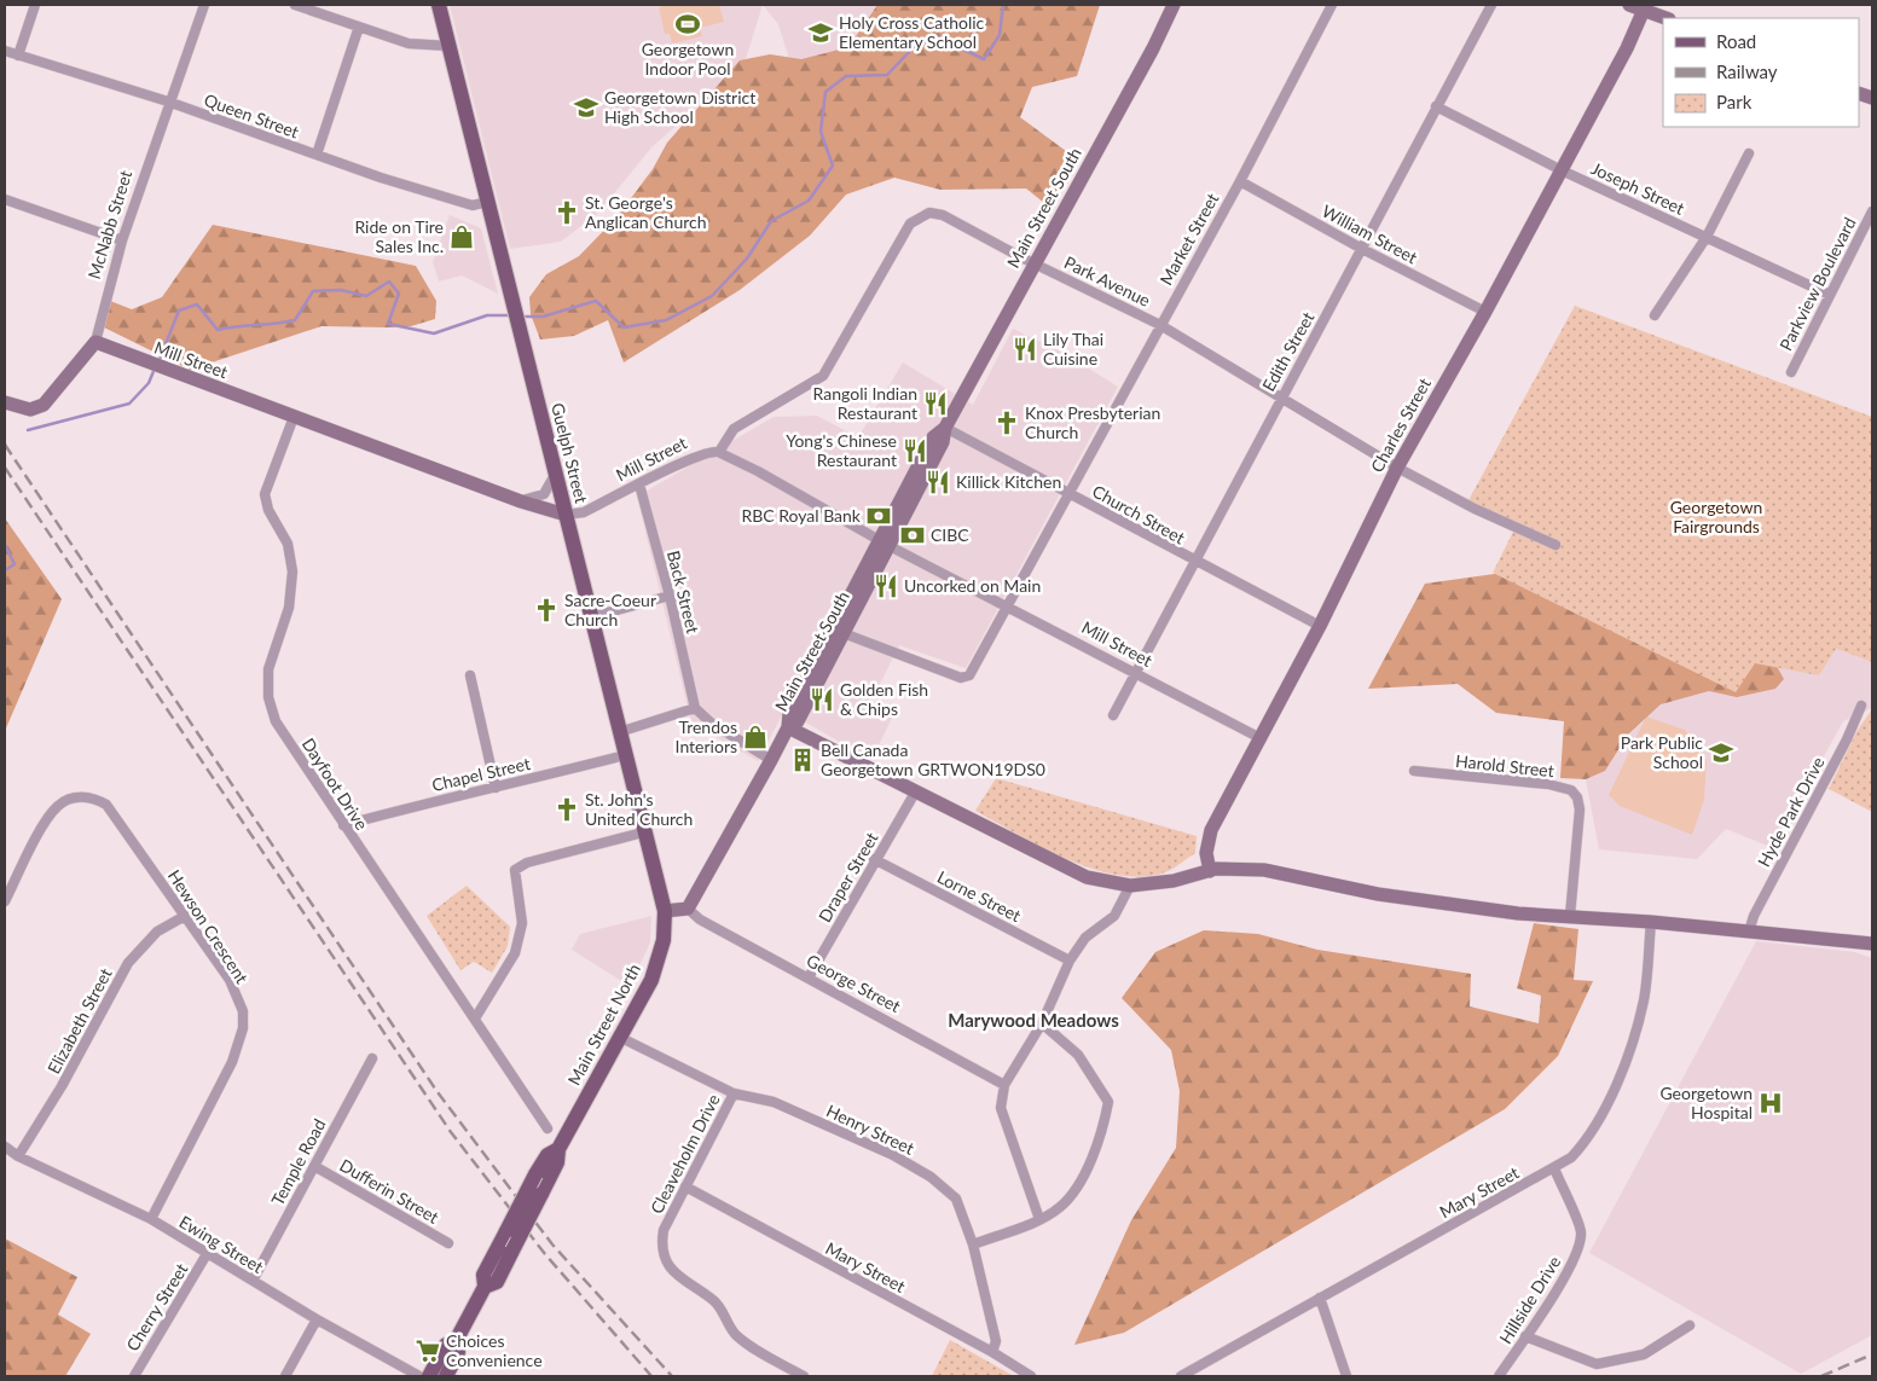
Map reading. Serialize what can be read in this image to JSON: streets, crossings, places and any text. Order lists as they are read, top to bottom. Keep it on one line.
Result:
{"streets":{"main road":["Guelph Street","Main Street North"],"street":["Queen Street","Joseph Street","Main Street South","McNabb Street","William Street","Market Street","Park Avenue","Parkview Boulevard","Edith Street","Mill Street","Charles Street","Church Street","Back Street","Harold Street","Chapel Street","Dayfoot Drive","Hyde Park Drive","Draper Street","Lorne Street","Hewson Crescent","George Street","Elizabeth Street","Henry Street","Cleaveholm Drive","Temple Road","Dufferin Street","Mary Street","Ewing Street","Hillside Drive","Cherry Street"]},"crossings":[["Queen Street","McNabb Street"],["Queen Street","Guelph Street"],["Joseph Street","Parkview Boulevard"],["Joseph Street","Edith Street"],["Joseph Street","Charles Street"],["Main Street South","Market Street"],["Main Street South","Park Avenue"],["Main Street South","Mill Street"],["Main Street South","Church Street"],["Main Street South","George Street"],["McNabb Street","Mill Street"],["William Street","Market Street"],["William Street","Edith Street"],["William Street","Charles Street"],["Market Street","Park Avenue"],["Market Street","Mill Street"],["Market Street","Church Street"],["Park Avenue","Edith Street"],["Park Avenue","Mill Street"],["Park Avenue","Charles Street"],["Edith Street","Mill Street"],["Edith Street","Church Street"],["Mill Street","Charles Street"],["Mill Street","Guelph Street"],["Mill Street","Back Street"],["Mill Street","Dayfoot Drive"],["Charles Street","Church Street"],["Guelph Street","Chapel Street"],["Guelph Street","Main Street North"],["Chapel Street","Dayfoot Drive"],["Draper Street","Lorne Street"],["Draper Street","George Street"],["Hewson Crescent","Elizabeth Street"],["Hewson Crescent","Ewing Street"],["Elizabeth Street","Ewing Street"],["Main Street North","Henry Street"],["Henry Street","Cleaveholm Drive"],["Henry Street","Mary Street"],["Cleaveholm Drive","Mary Street"],["Temple Road","Dufferin Street"],["Temple Road","Ewing Street"],["Mary Street","Hillside Drive"],["Ewing Street","Cherry Street"]],"districts":["Marywood Meadows"],"parks":["Georgetown Fairgrounds"],"places":{"sports":["Georgetown Indoor Pool"],"school or university":["Holy Cross Catholic Elementary School","Georgetown District High School","Park Public School"],"church":["St. George's Anglican Church","Knox Presbyterian Church","Sacre-Coeur Church","St. John's United Church"],"shop":["Ride on Tire Sales Inc.","Trendos Interiors"],"restaurant":["Lily Thai Cuisine","Rangoli Indian Restaurant","Yong's Chinese Restaurant","Killick Kitchen","Uncorked on Main","Golden Fish & Chips"],"bank":["RBC Royal Bank","CIBC"],"building":["Bell Canada Georgetown GRTWON19DS0"],"hospital":["Georgetown Hospital"],"supermarket":["Choices Convenience"]},"legend":["Road","Railway","Park"]}
